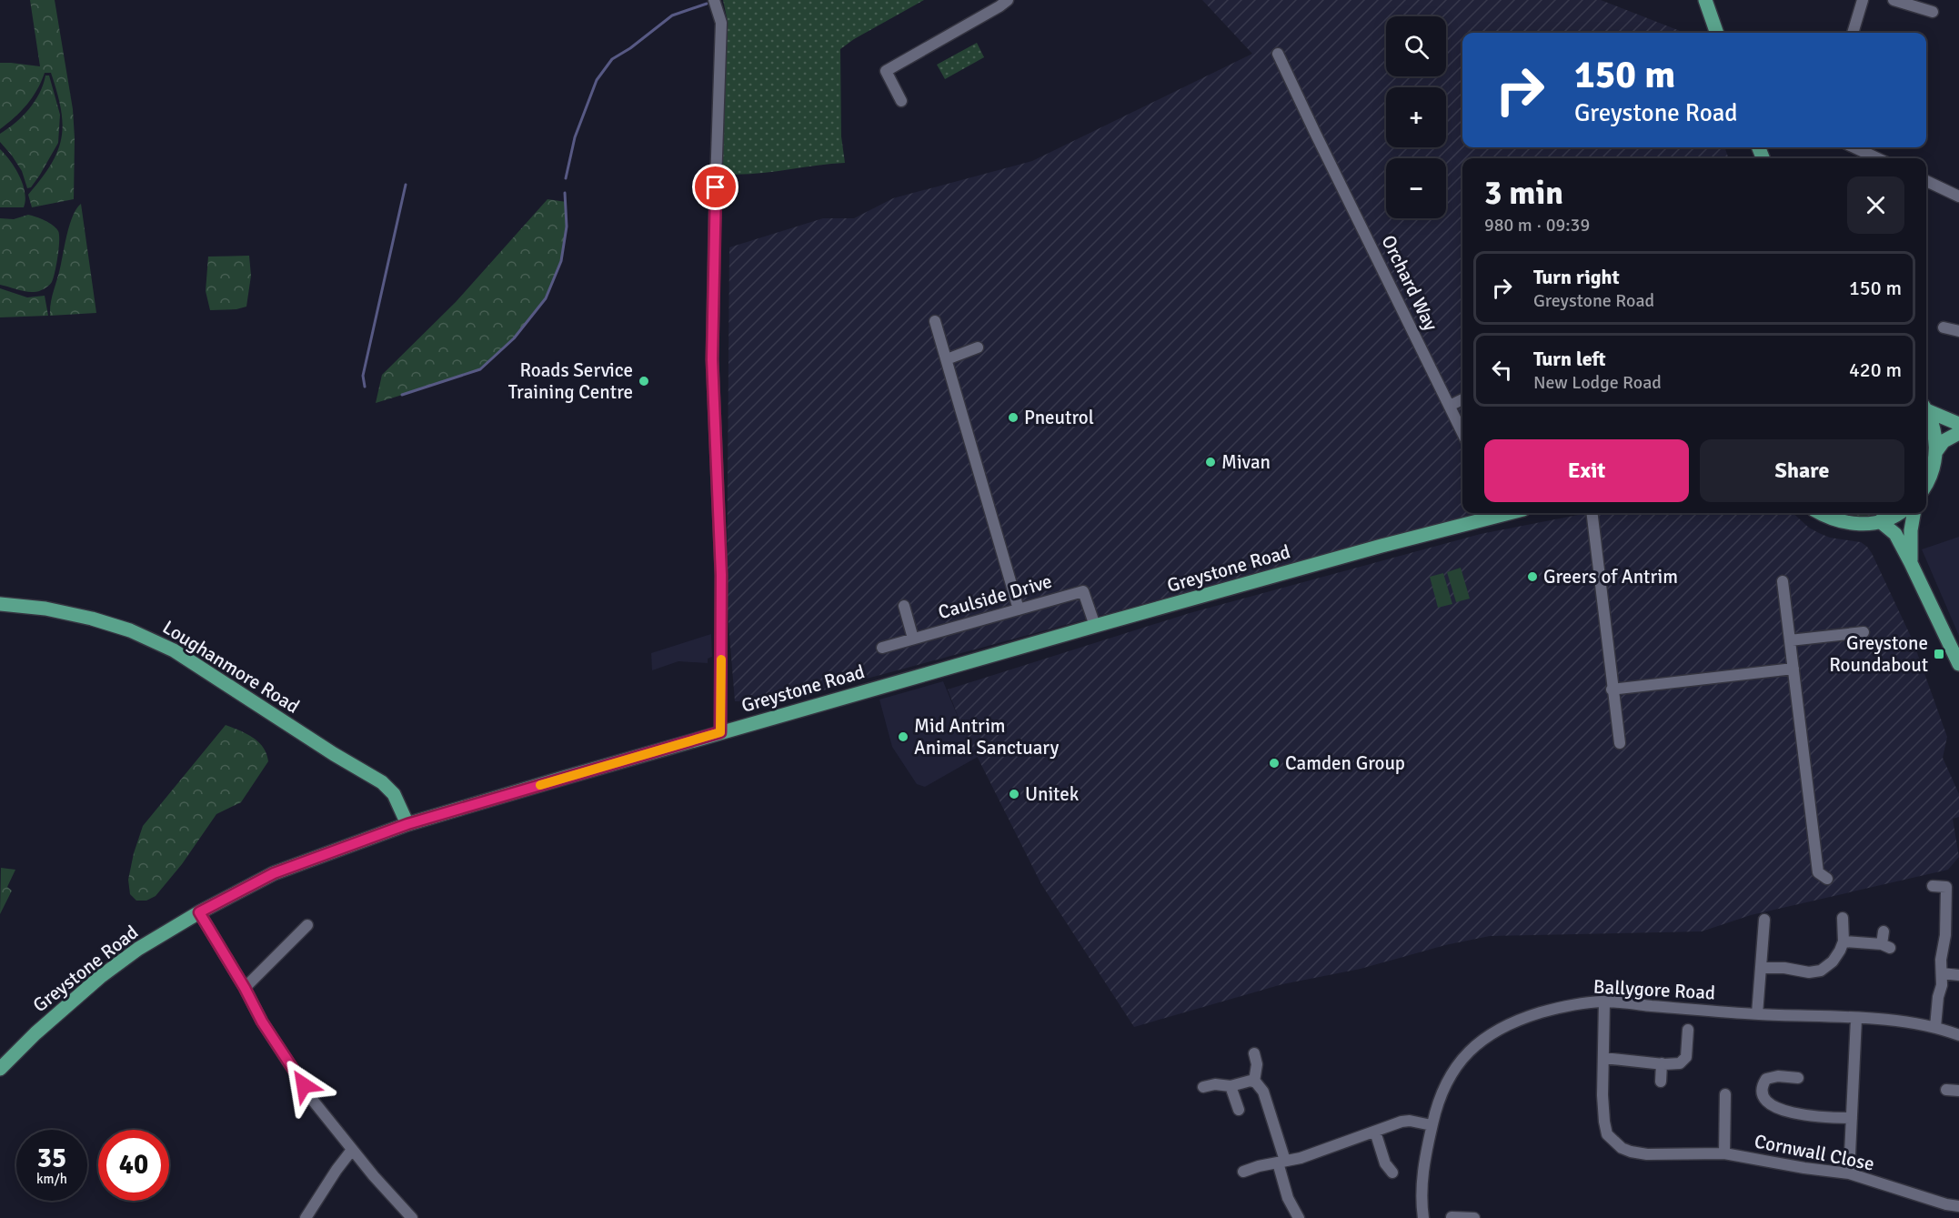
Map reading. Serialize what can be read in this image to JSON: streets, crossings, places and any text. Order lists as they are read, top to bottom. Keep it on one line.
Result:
{"streets":{"main road":["Greystone Road","Loughanmore Road"],"street":["Orchard Way","Caulside Drive","Ballygore Road","Cornwall Close"]},"crossings":[["Greystone Road","Caulside Drive"],["Greystone Road","Loughanmore Road"],["Ballygore Road","Cornwall Close"]],"places":{"other":["Roads Service Training Centre","Pneutrol","Mivan","Greers of Antrim","Mid Antrim Animal Sanctuary","Camden Group","Unitek"],"transit":["Greystone Roundabout"]},"page":{"map_buttons":["+","−"],"turn":["150 m","Greystone Road"],"heading":["3 min","980 m · 09:39"],"list":[{"name":"Turn right","note":"Greystone Road","value":"150 m"},{"name":"Turn left","note":"New Lodge Road","value":"420 m"}],"buttons":["Exit","Share"],"speed":"35 km/h","limit":"40"}}
